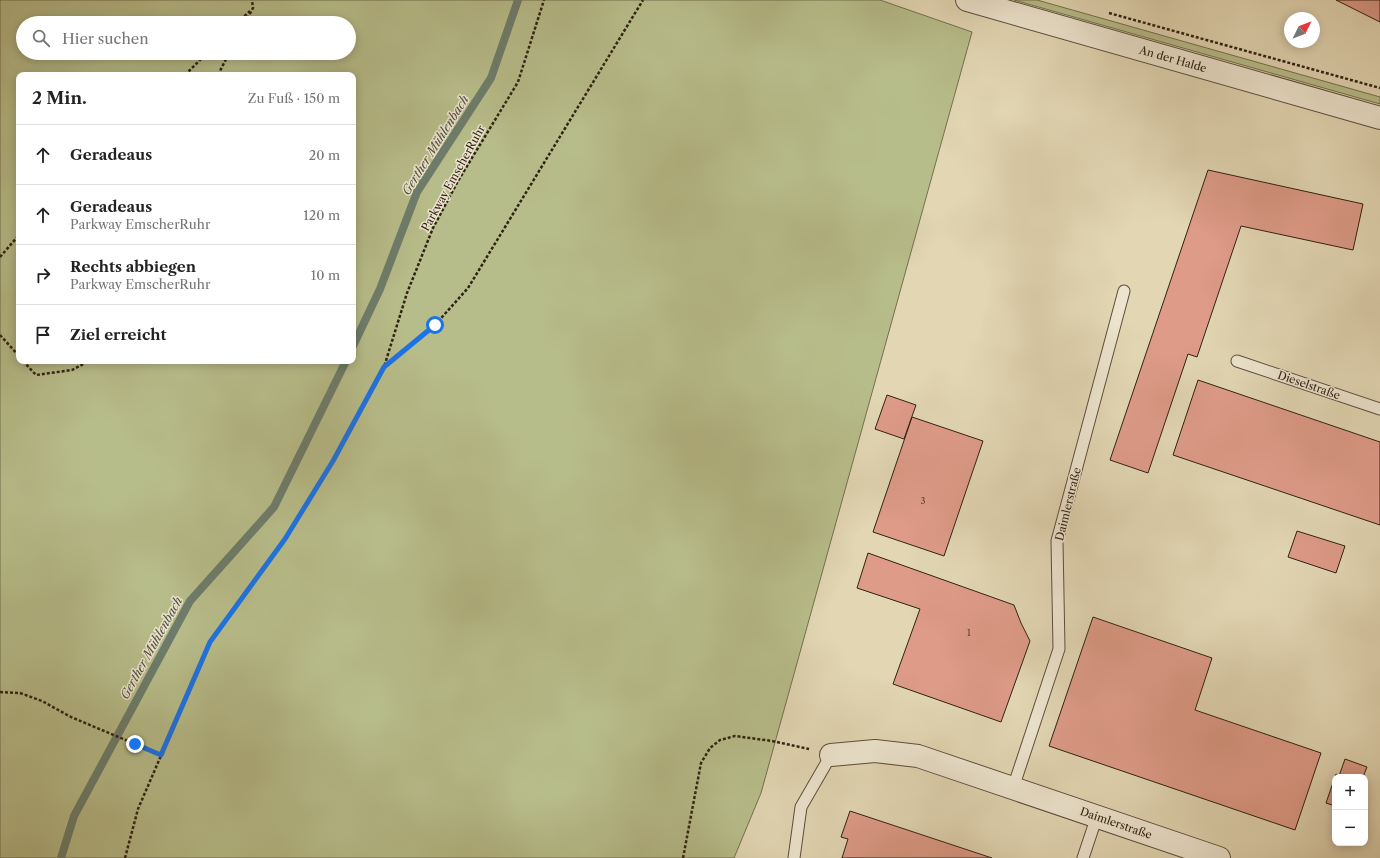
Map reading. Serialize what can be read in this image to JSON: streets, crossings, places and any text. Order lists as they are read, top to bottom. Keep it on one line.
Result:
{"streets":{"street":["An der Halde","Daimlerstraße"],"lane":["Dieselstraße"],"path":["Parkway EmscherRuhr"]},"water":["Gerther Mühlenbach"],"house_numbers":["3","1"],"north":"top right","page":{"search":"Hier suchen","heading":["2 Min.","Zu Fuß · 150 m"],"list":[["Geradeaus","20 m"],["Geradeaus","Parkway EmscherRuhr","120 m"],["Rechts abbiegen","Parkway EmscherRuhr","10 m"],"Ziel erreicht"],"map_buttons":["+","−"]}}
